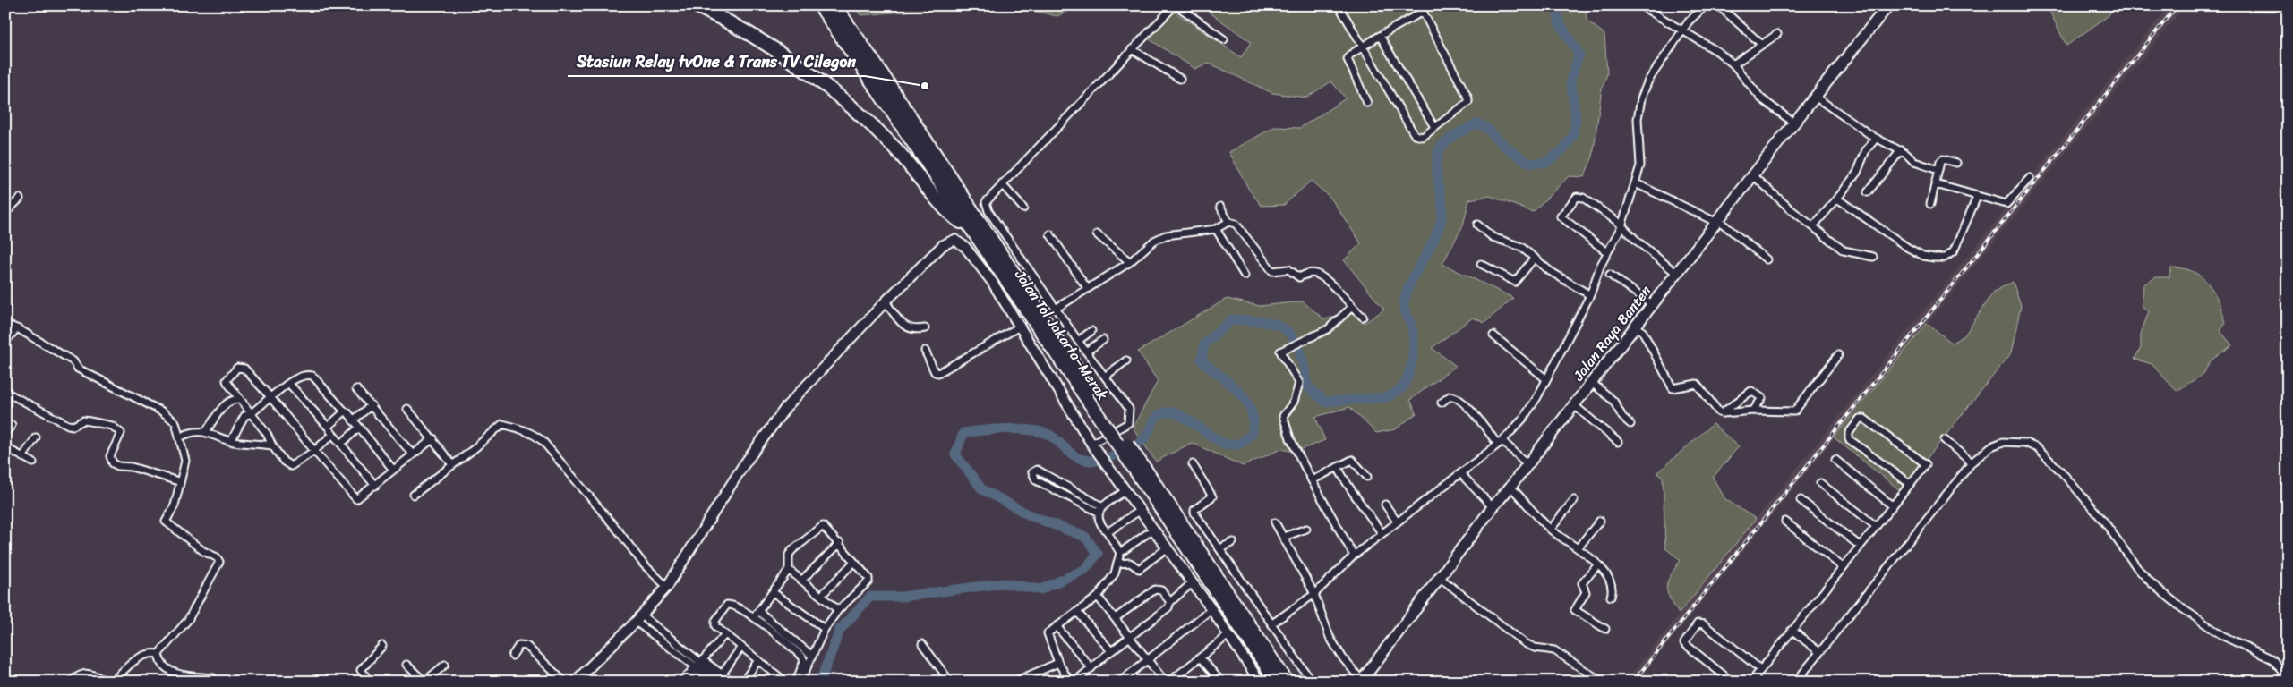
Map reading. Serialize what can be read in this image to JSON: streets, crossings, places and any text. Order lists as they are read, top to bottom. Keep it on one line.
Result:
{"streets":{"highway":["Jalan Tol Jakarta–Merak"],"main road":["Jalan Raya Banten"]},"places":["Stasiun Relay tvOne & Trans TV Cilegon"]}
